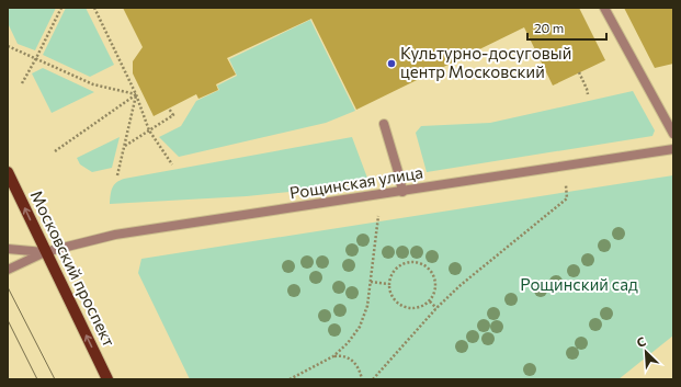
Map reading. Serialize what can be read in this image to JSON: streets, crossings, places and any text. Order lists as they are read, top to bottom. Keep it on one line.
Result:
{"streets":{"main road":["Московский проспект"],"street":["Рощинская улица"]},"crossings":[["Рощинская улица","Московский проспект"]],"one_way":["Московский проспект"],"parks":["Рощинский сад"],"places":["Культурно-досуговый центр Московский"],"scale_bar":"20 m","north":"top left"}
